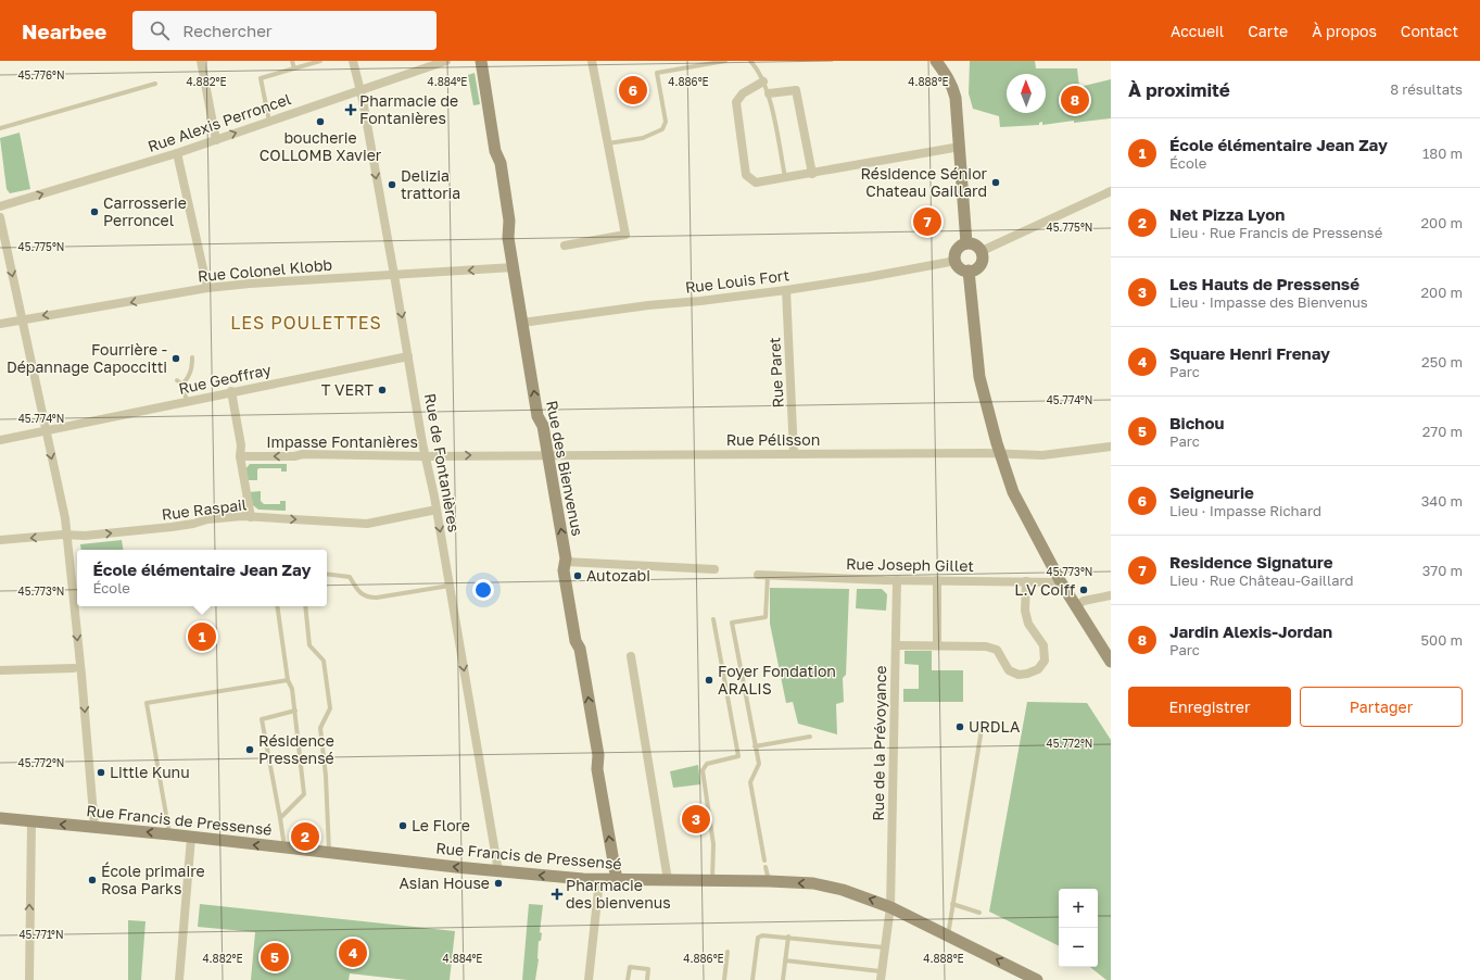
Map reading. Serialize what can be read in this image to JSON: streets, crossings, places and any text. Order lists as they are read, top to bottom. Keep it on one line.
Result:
{"streets":{"street":["Rue Alexis Perroncel","Rue Colonel Klobb","Rue Louis Fort","Rue Paret","Rue Geoffray","Rue Pélisson","Impasse Fontanières","Rue de Fontanières","Rue des Bienvenus","Rue Raspail","Rue Joseph Gillet","Rue de la Prévoyance","Rue Francis de Pressensé"]},"crossings":[["Rue Alexis Perroncel","Rue de Fontanières"],["Rue Colonel Klobb","Rue de Fontanières"],["Rue Colonel Klobb","Rue des Bienvenus"],["Rue Louis Fort","Rue Paret"],["Rue Louis Fort","Rue des Bienvenus"],["Rue Paret","Rue Pélisson"],["Rue Geoffray","Rue de Fontanières"],["Rue Pélisson","Impasse Fontanières"],["Rue Pélisson","Rue des Bienvenus"],["Impasse Fontanières","Rue de Fontanières"],["Impasse Fontanières","Rue des Bienvenus"],["Rue de Fontanières","Rue Raspail"],["Rue de Fontanières","Rue Francis de Pressensé"],["Rue des Bienvenus","Rue Francis de Pressensé"],["Rue Joseph Gillet","Rue de la Prévoyance"],["Rue de la Prévoyance","Rue Francis de Pressensé"]],"one_way":["Rue Alexis Perroncel","Rue Colonel Klobb","Rue de Fontanières","Rue Francis de Pressensé"],"districts":["LES POULETTES"],"places":{"health":["Pharmacie de Fontanières","Pharmacie des bienvenus"],"other":["boucherie COLLOMB Xavier","Résidence Sénior Chateau Gaillard","Delizia trattoria","Carrosserie Perroncel","Fourrière - Dépannage Capoccitti","T VERT","Autozabi","L.V Coiff","Foyer Fondation ARALIS","URDLA","Résidence Pressensé","Little Kunu","Le Flore","École primaire Rosa Parks","Asian House"]},"north":"top","page":{"header":"Nearbee","search":"Rechercher","nav":["Accueil","Carte","À propos","Contact"],"heading":["À proximité","8 résultats"],"pins":["6","8","7","1","3","2","4","5"],"list":[{"mark":"1","name":"École élémentaire Jean Zay","note":"École","value":"180 m"},{"mark":"2","name":"Net Pizza Lyon","note":"Lieu · Rue Francis de Pressensé","value":"200 m"},{"mark":"3","name":"Les Hauts de Pressensé","note":"Lieu · Impasse des Bienvenus","value":"200 m"},{"mark":"4","name":"Square Henri Frenay","note":"Parc","value":"250 m"},{"mark":"5","name":"Bichou","note":"Parc","value":"270 m"},{"mark":"6","name":"Seigneurie","note":"Lieu · Impasse Richard","value":"340 m"},{"mark":"7","name":"Residence Signature","note":"Lieu · Rue Château-Gaillard","value":"370 m"},{"mark":"8","name":"Jardin Alexis-Jordan","note":"Parc","value":"500 m"}],"popup":["École élémentaire Jean Zay","École"],"buttons":["Enregistrer","Partager"],"map_buttons":["+","−"]},"coordinates":["45.776°N","4.882°E","4.884°E","4.886°E","4.888°E","45.775°N","45.774°N","45.773°N","45.772°N","45.771°N"]}
